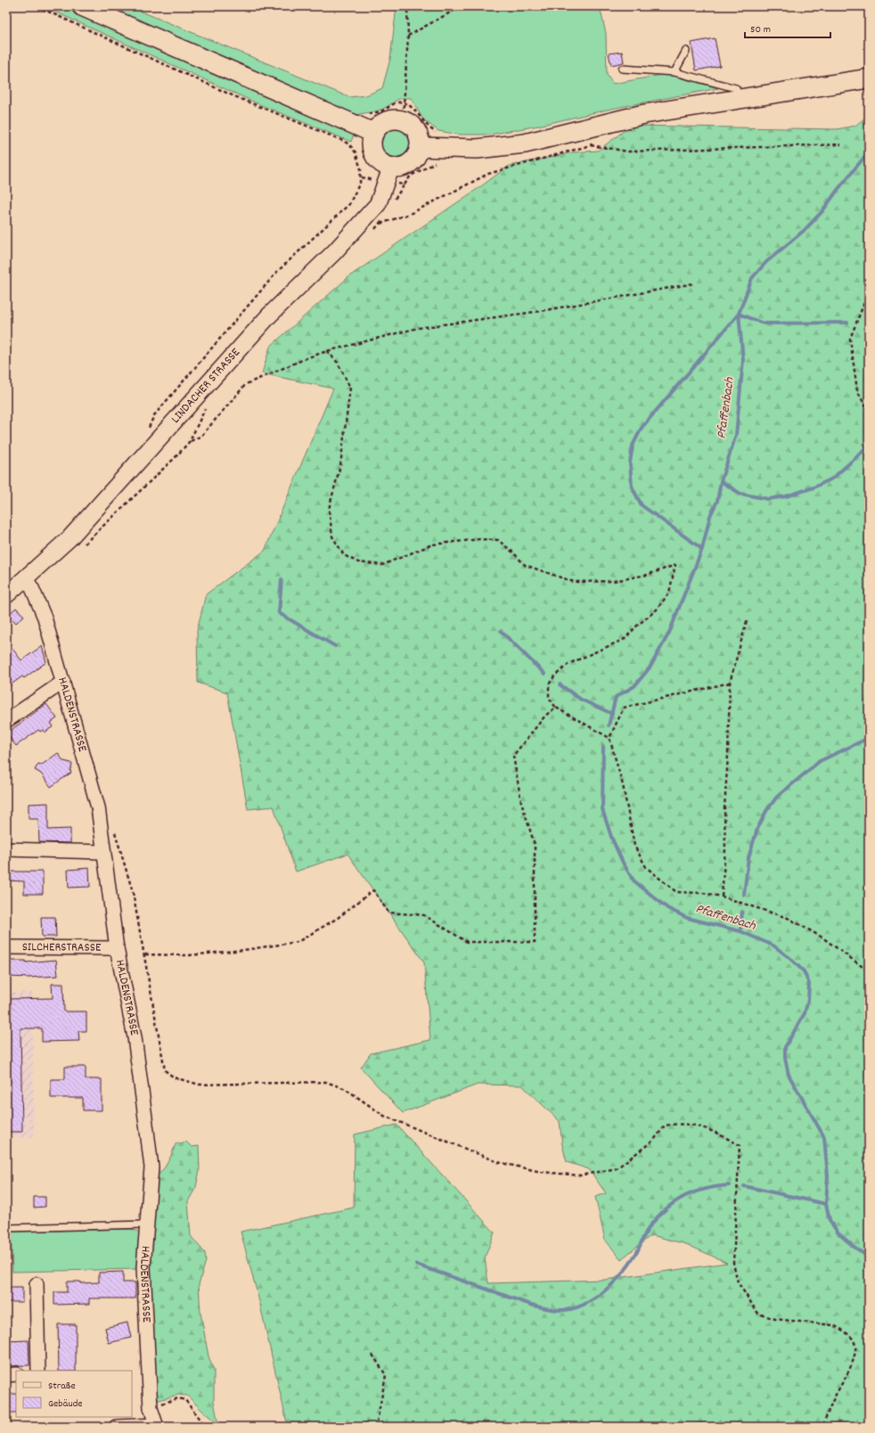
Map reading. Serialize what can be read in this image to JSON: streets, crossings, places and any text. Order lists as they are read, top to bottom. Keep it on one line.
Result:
{"streets":{"street":["LINDACHER STRASSE","HALDENSTRASSE","SILCHERSTRASSE"]},"crossings":[["LINDACHER STRASSE","HALDENSTRASSE"],["HALDENSTRASSE","SILCHERSTRASSE"]],"water":["Pfaffenbach"],"legend":["Straße","Gebäude"],"scale_bar":"50 m"}
